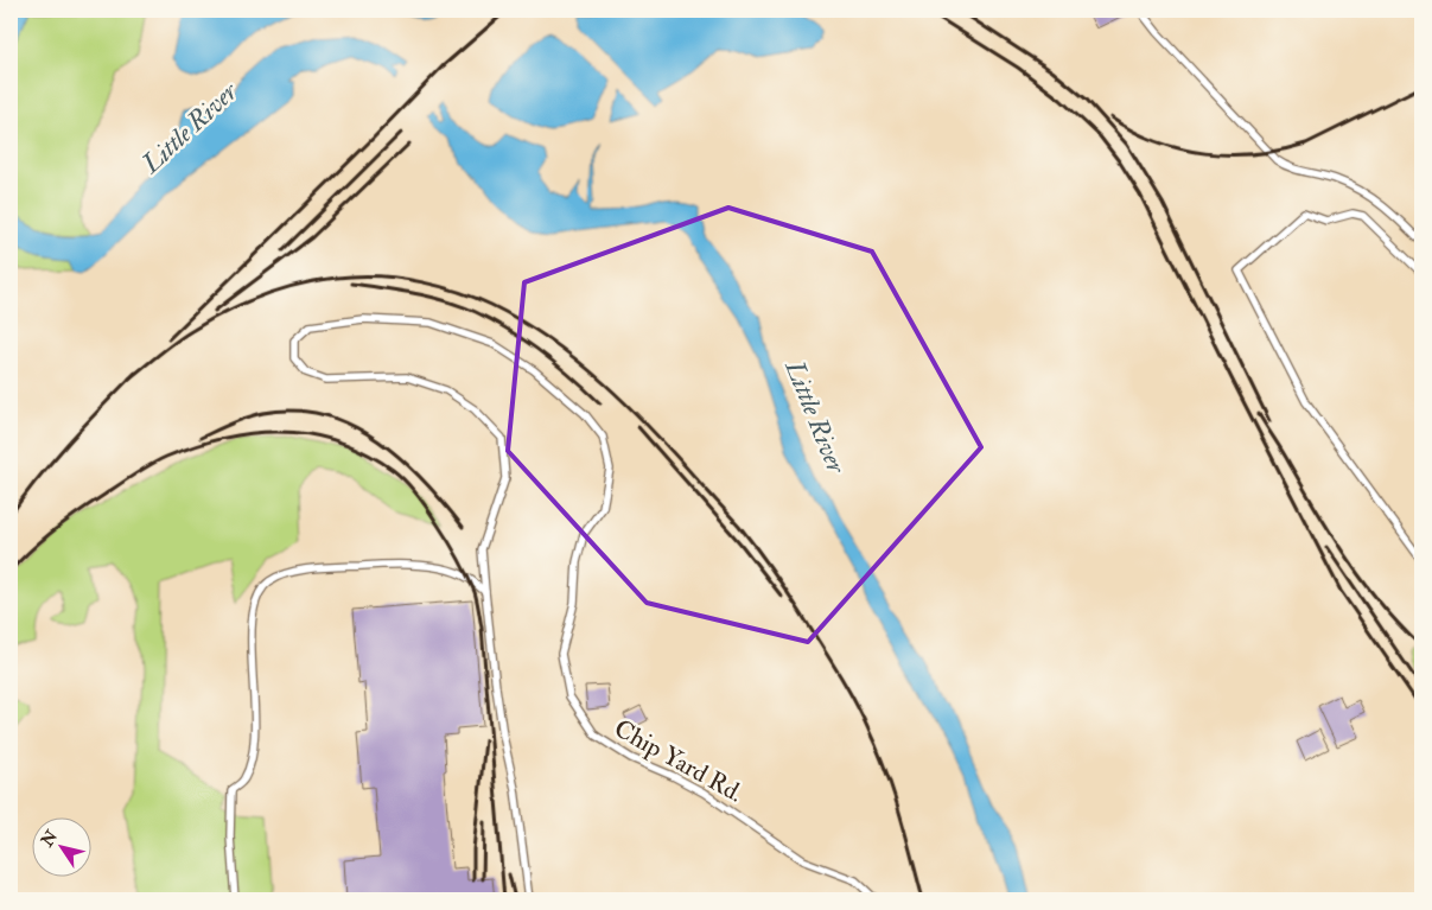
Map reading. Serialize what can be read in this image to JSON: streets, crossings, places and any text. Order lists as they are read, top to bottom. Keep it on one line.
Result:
{"streets":{"lane":["Chip Yard Rd."]},"water":["Little River"],"north":"top left"}
